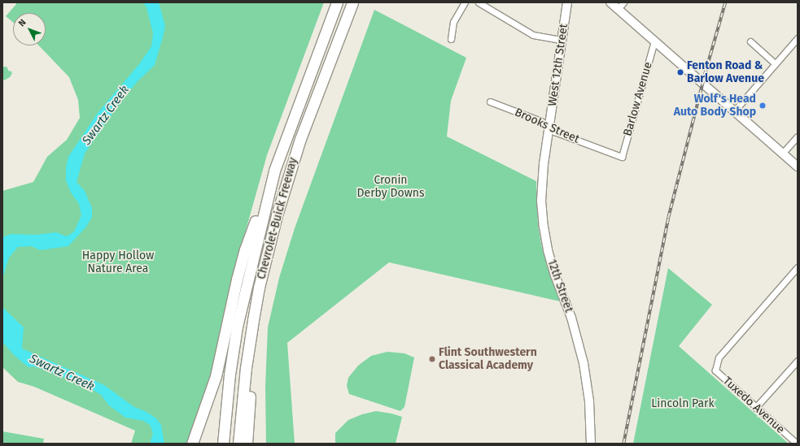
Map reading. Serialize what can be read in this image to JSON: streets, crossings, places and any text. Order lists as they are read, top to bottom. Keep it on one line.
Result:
{"streets":{"highway":["Chevrolet-Buick Freeway"],"street":["West 12th Street","Barlow Avenue","Brooks Street","12th Street","Tuxedo Avenue"]},"crossings":[["West 12th Street","Brooks Street"],["West 12th Street","12th Street"],["Barlow Avenue","Brooks Street"],["Brooks Street","12th Street"]],"water":["Swartz Creek"],"parks":["Cronin Derby Downs","Happy Hollow Nature Area","Lincoln Park"],"places":["Fenton Road & Barlow Avenue","Wolf's Head Auto Body Shop","Flint Southwestern Classical Academy"],"north":"top left"}
